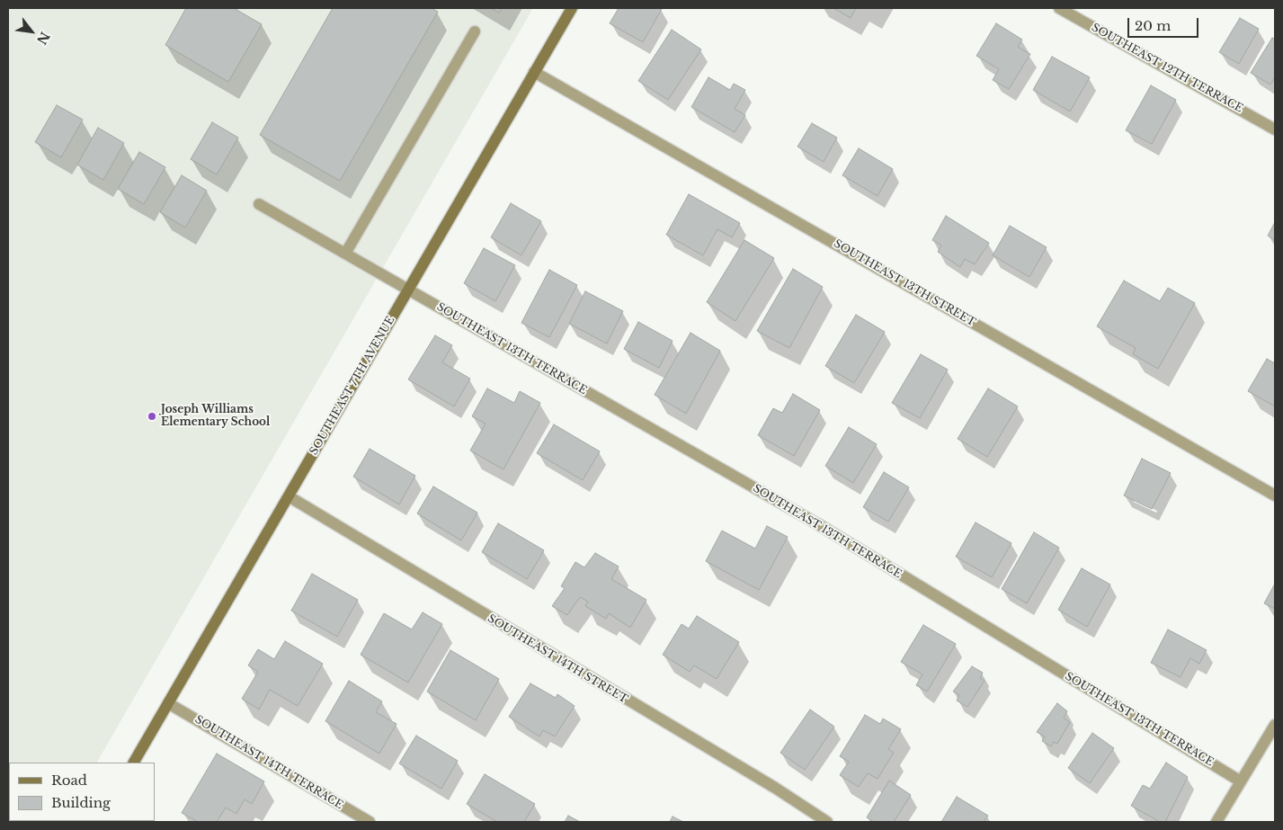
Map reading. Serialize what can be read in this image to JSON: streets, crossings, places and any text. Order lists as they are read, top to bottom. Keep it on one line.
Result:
{"streets":{"street":["SOUTHEAST 12TH TERRACE","SOUTHEAST 13TH STREET","SOUTHEAST 13TH TERRACE","SOUTHEAST 7TH AVENUE","SOUTHEAST 14TH STREET","SOUTHEAST 14TH TERRACE"]},"crossings":[["SOUTHEAST 13TH STREET","SOUTHEAST 7TH AVENUE"],["SOUTHEAST 13TH TERRACE","SOUTHEAST 7TH AVENUE"],["SOUTHEAST 7TH AVENUE","SOUTHEAST 14TH STREET"],["SOUTHEAST 7TH AVENUE","SOUTHEAST 14TH TERRACE"]],"places":["Joseph Williams Elementary School"],"legend":["Road","Building"],"scale_bar":"20 m","north":"bottom right"}
